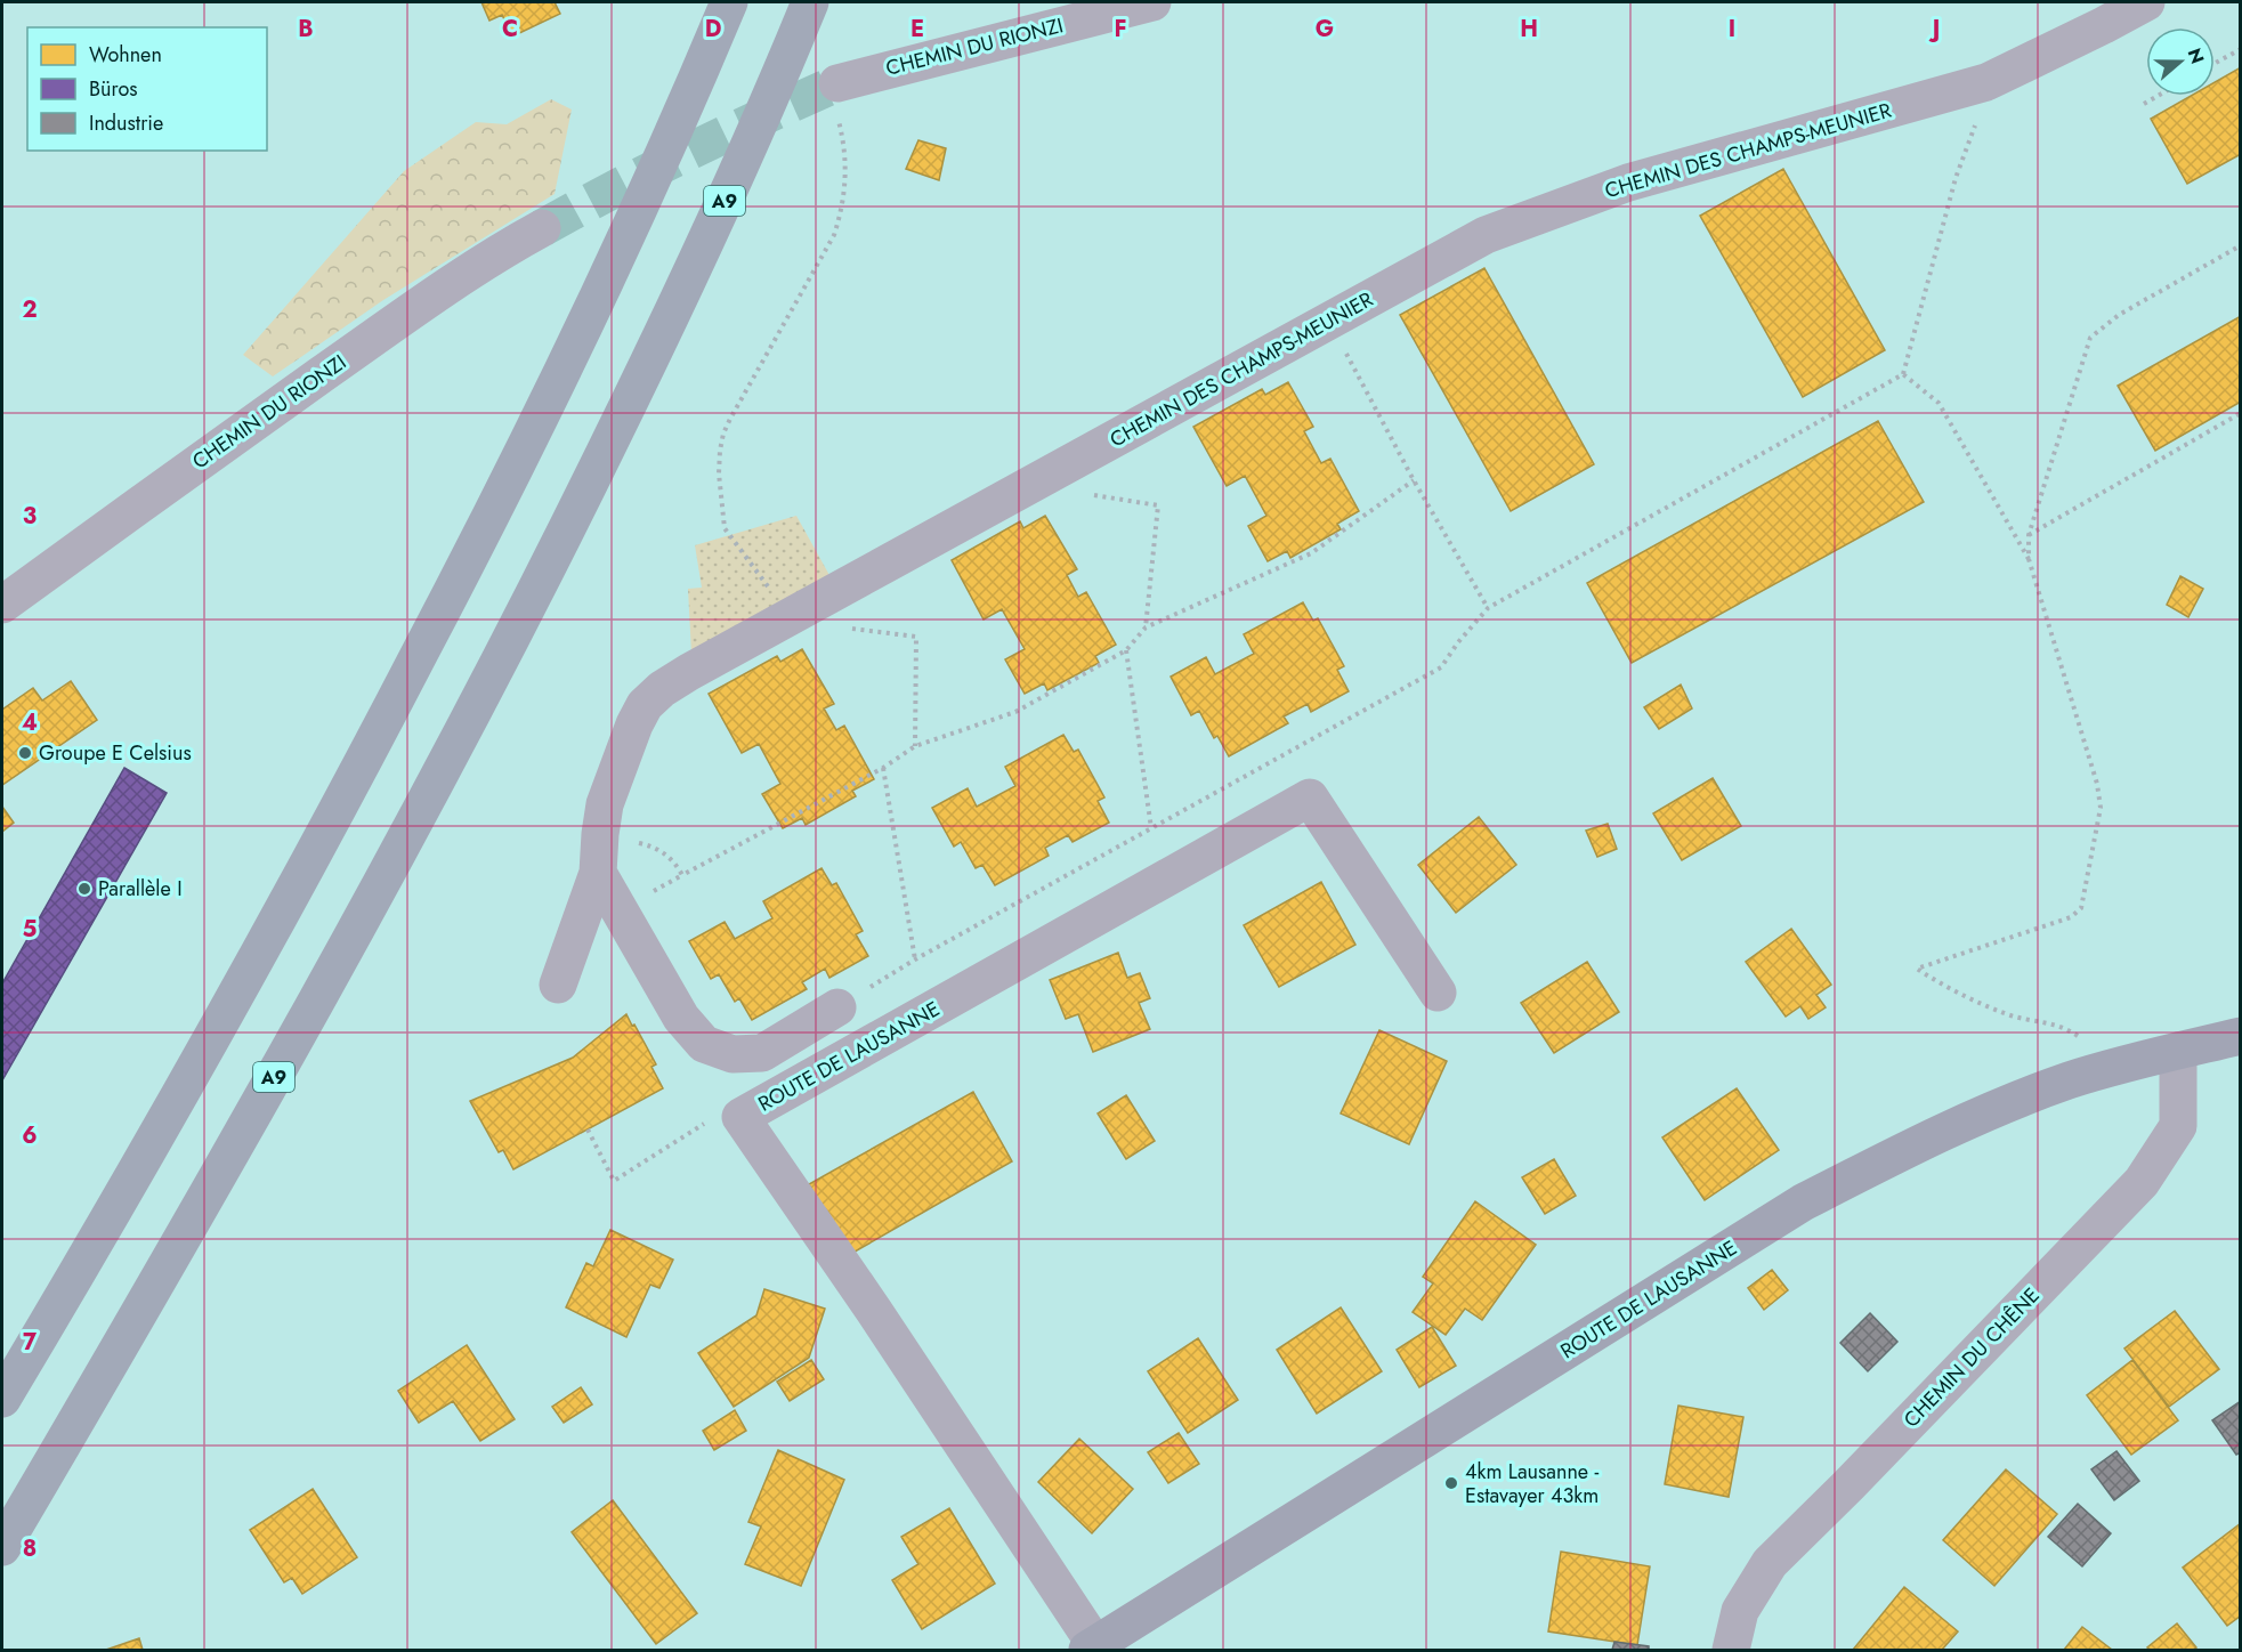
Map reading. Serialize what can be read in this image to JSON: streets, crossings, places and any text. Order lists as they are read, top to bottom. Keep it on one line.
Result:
{"streets":{"highway":["A9"],"main road":["ROUTE DE LAUSANNE"],"street":["CHEMIN DU RIONZI","CHEMIN DES CHAMPS-MEUNIER","CHEMIN DU CHÊNE"]},"crossings":[["ROUTE DE LAUSANNE","CHEMIN DU CHÊNE"]],"places":["Groupe E Celsius","Parallèle I","4km Lausanne - Estavayer 43km"],"legend":["Wohnen","Büros","Industrie"],"north":"right","grid":{"columns":["B","C","D","E","F","G","H","I","J"],"rows":["2","3","4","5","6","7","8"]}}
